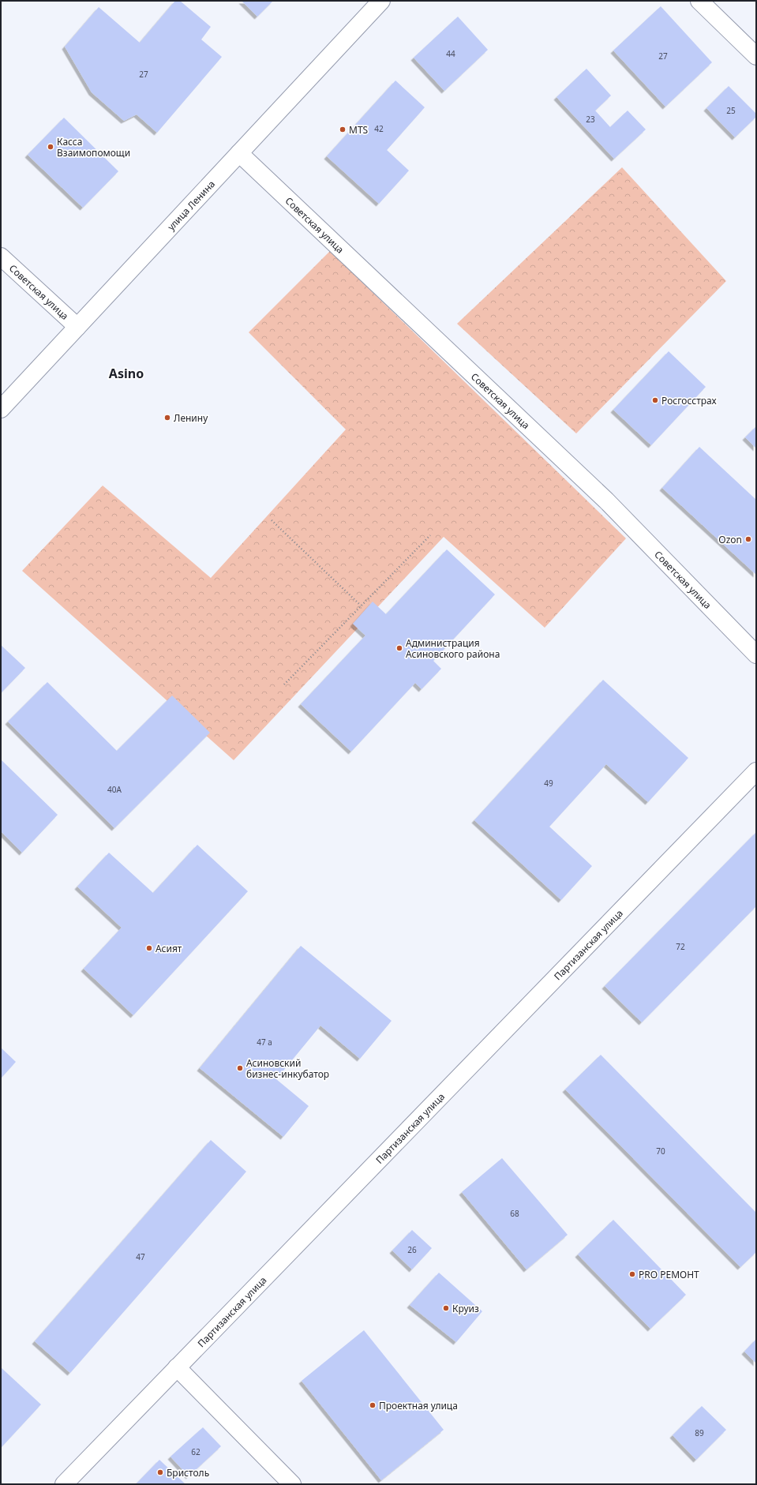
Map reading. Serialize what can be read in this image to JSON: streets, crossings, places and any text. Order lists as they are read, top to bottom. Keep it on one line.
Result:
{"streets":{"street":["улица Ленина","Советская улица","Партизанская улица"]},"crossings":[["улица Ленина","Советская улица"]],"districts":["Asino"],"places":["MTS","Касса Взаимопомощи","Росгосстрах","Ленину","Ozon","Администрация Асиновского района","Асият","Асиновский бизнес-инкубатор","PRO РЕМОНТ","Круиз","Проектная улица","Бристоль"],"house_numbers":["44","27","27","25","23","42","49","40А","72","47 а","70","68","26","47","89","62"]}
